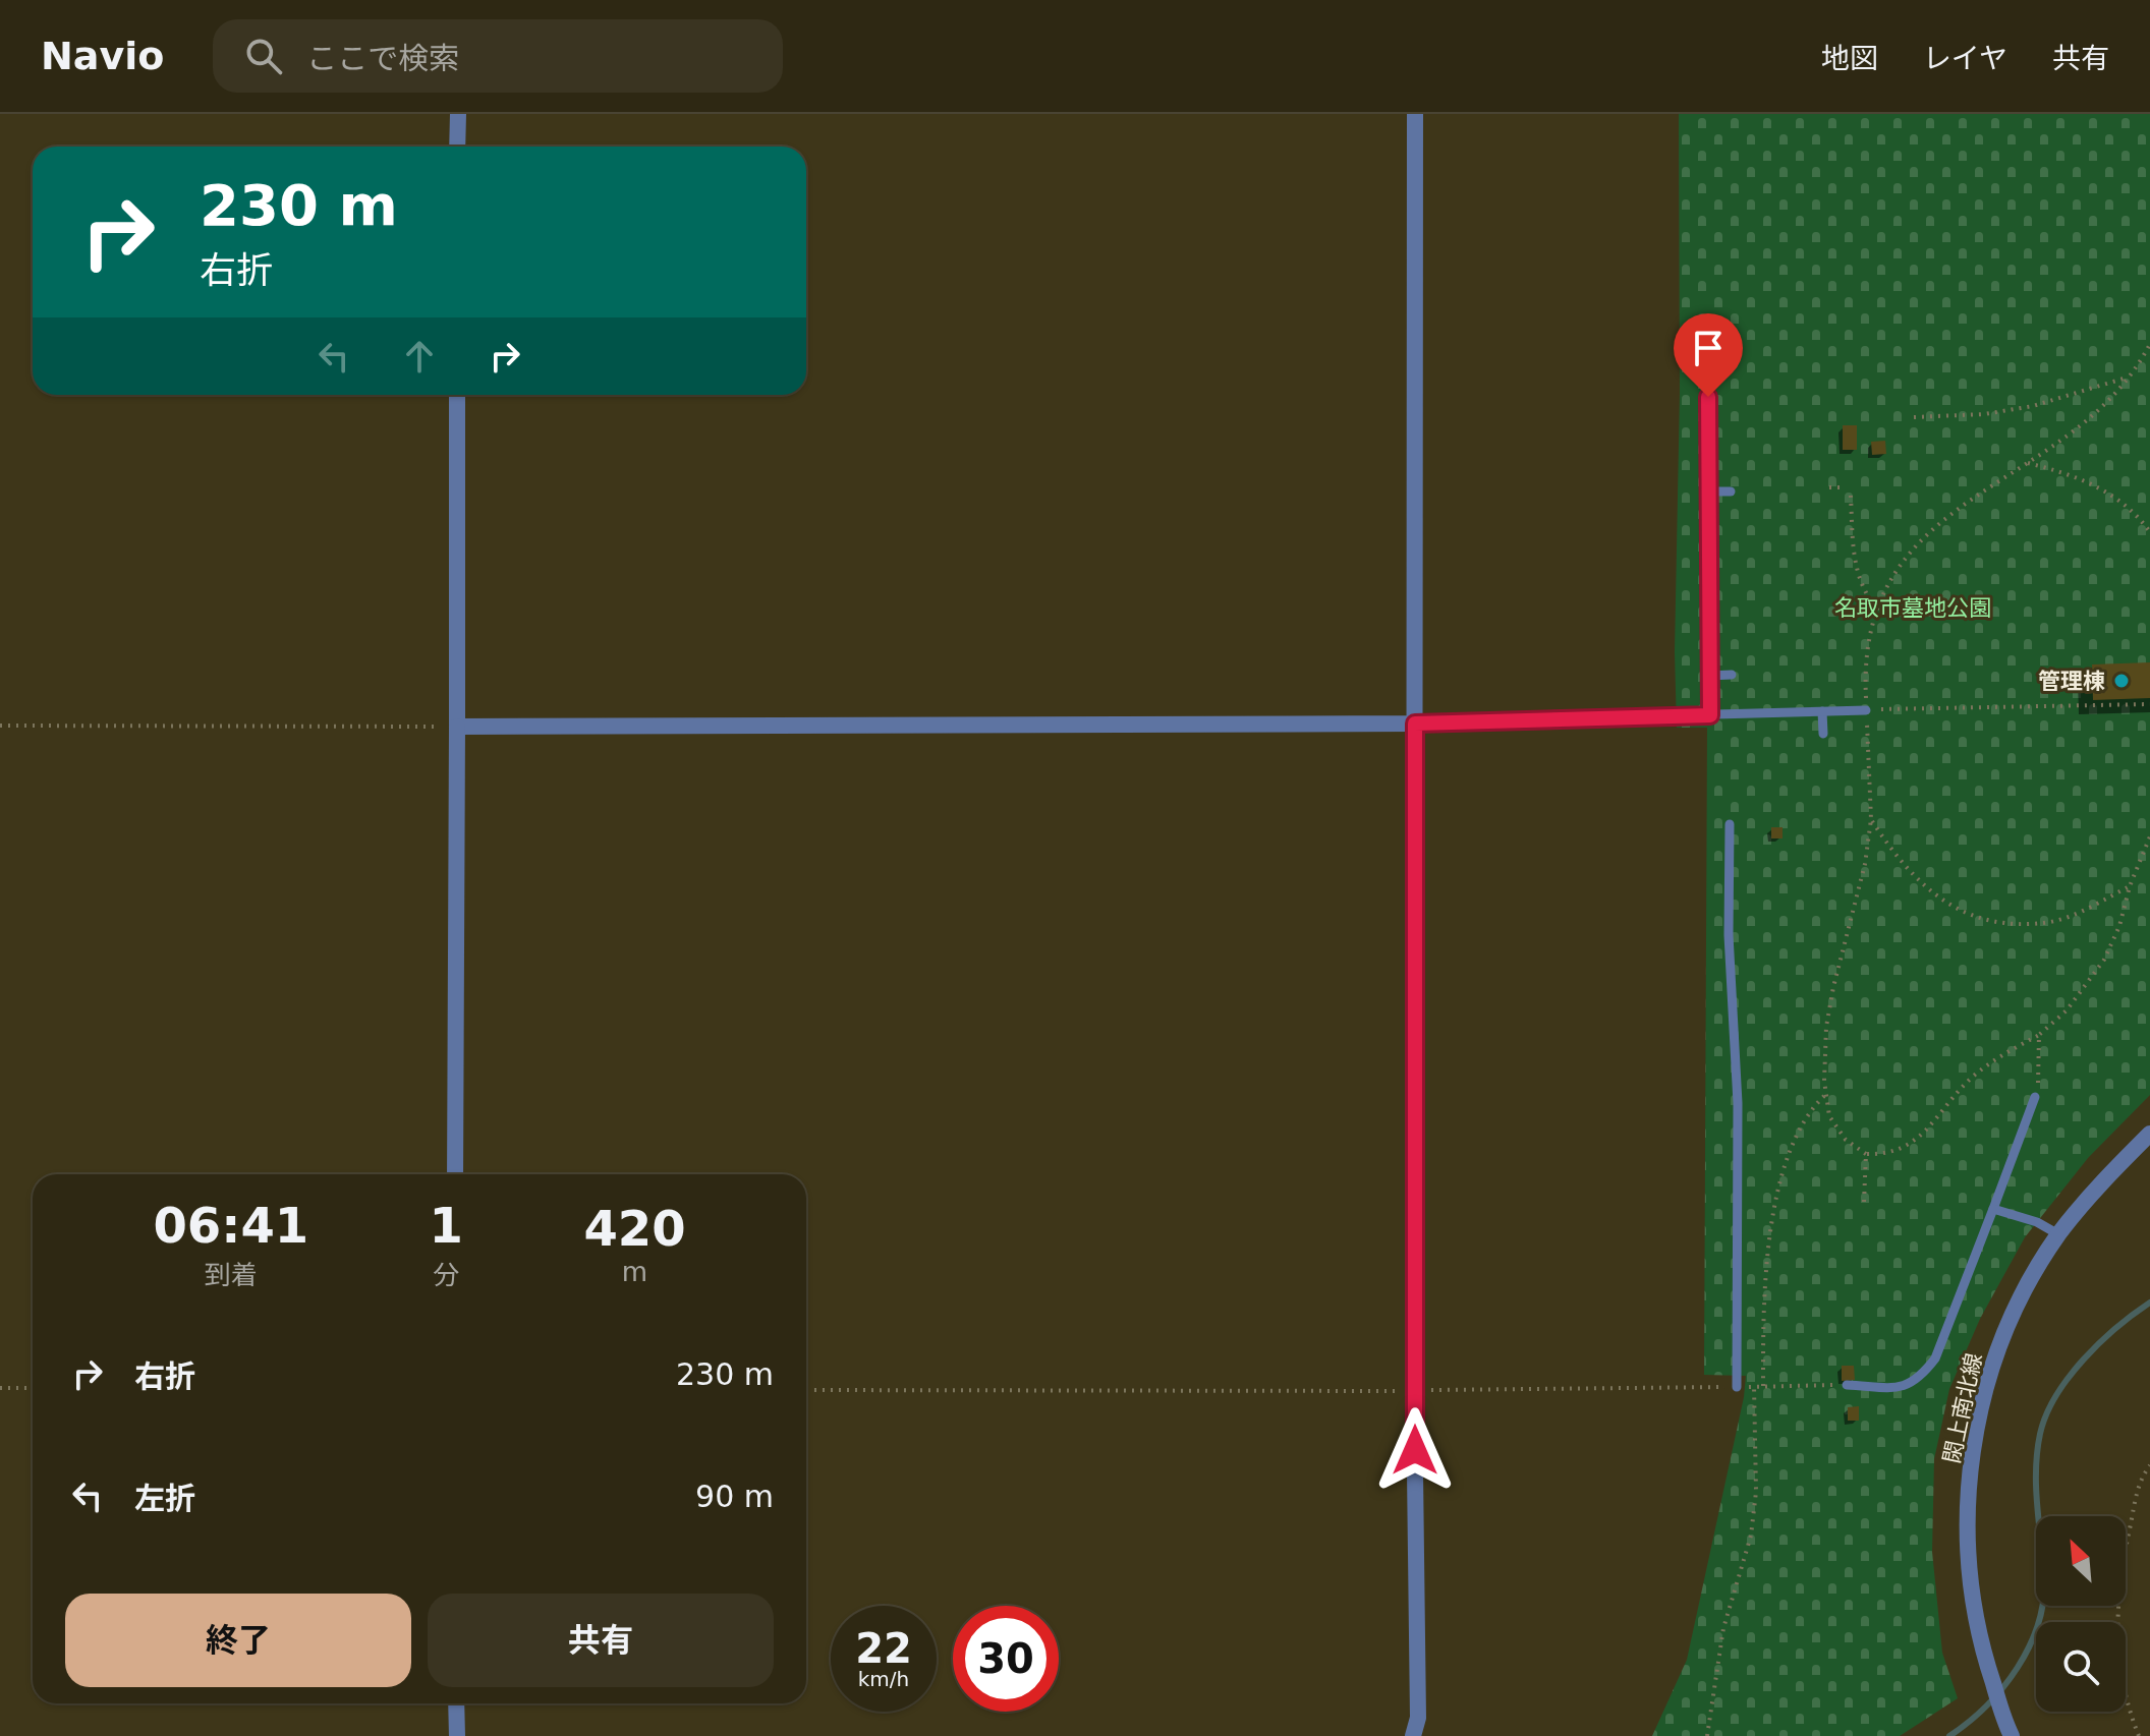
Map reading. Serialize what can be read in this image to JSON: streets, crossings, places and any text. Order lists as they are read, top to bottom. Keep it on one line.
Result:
{"streets":{"street":["閖上南北線"]},"parks":["名取市墓地公園"],"places":["管理棟"],"north":"top left","page":{"header":"Navio","search":"ここで検索","nav":["地図","レイヤ","共有"],"turn":["230 m","右折"],"eta":["06:41","到着","1","分","420","m"],"list":[{"name":"右折","value":"230 m"},{"name":"左折","value":"90 m"}],"buttons":["終了","共有"],"speed":"22 km/h","limit":"30"}}
